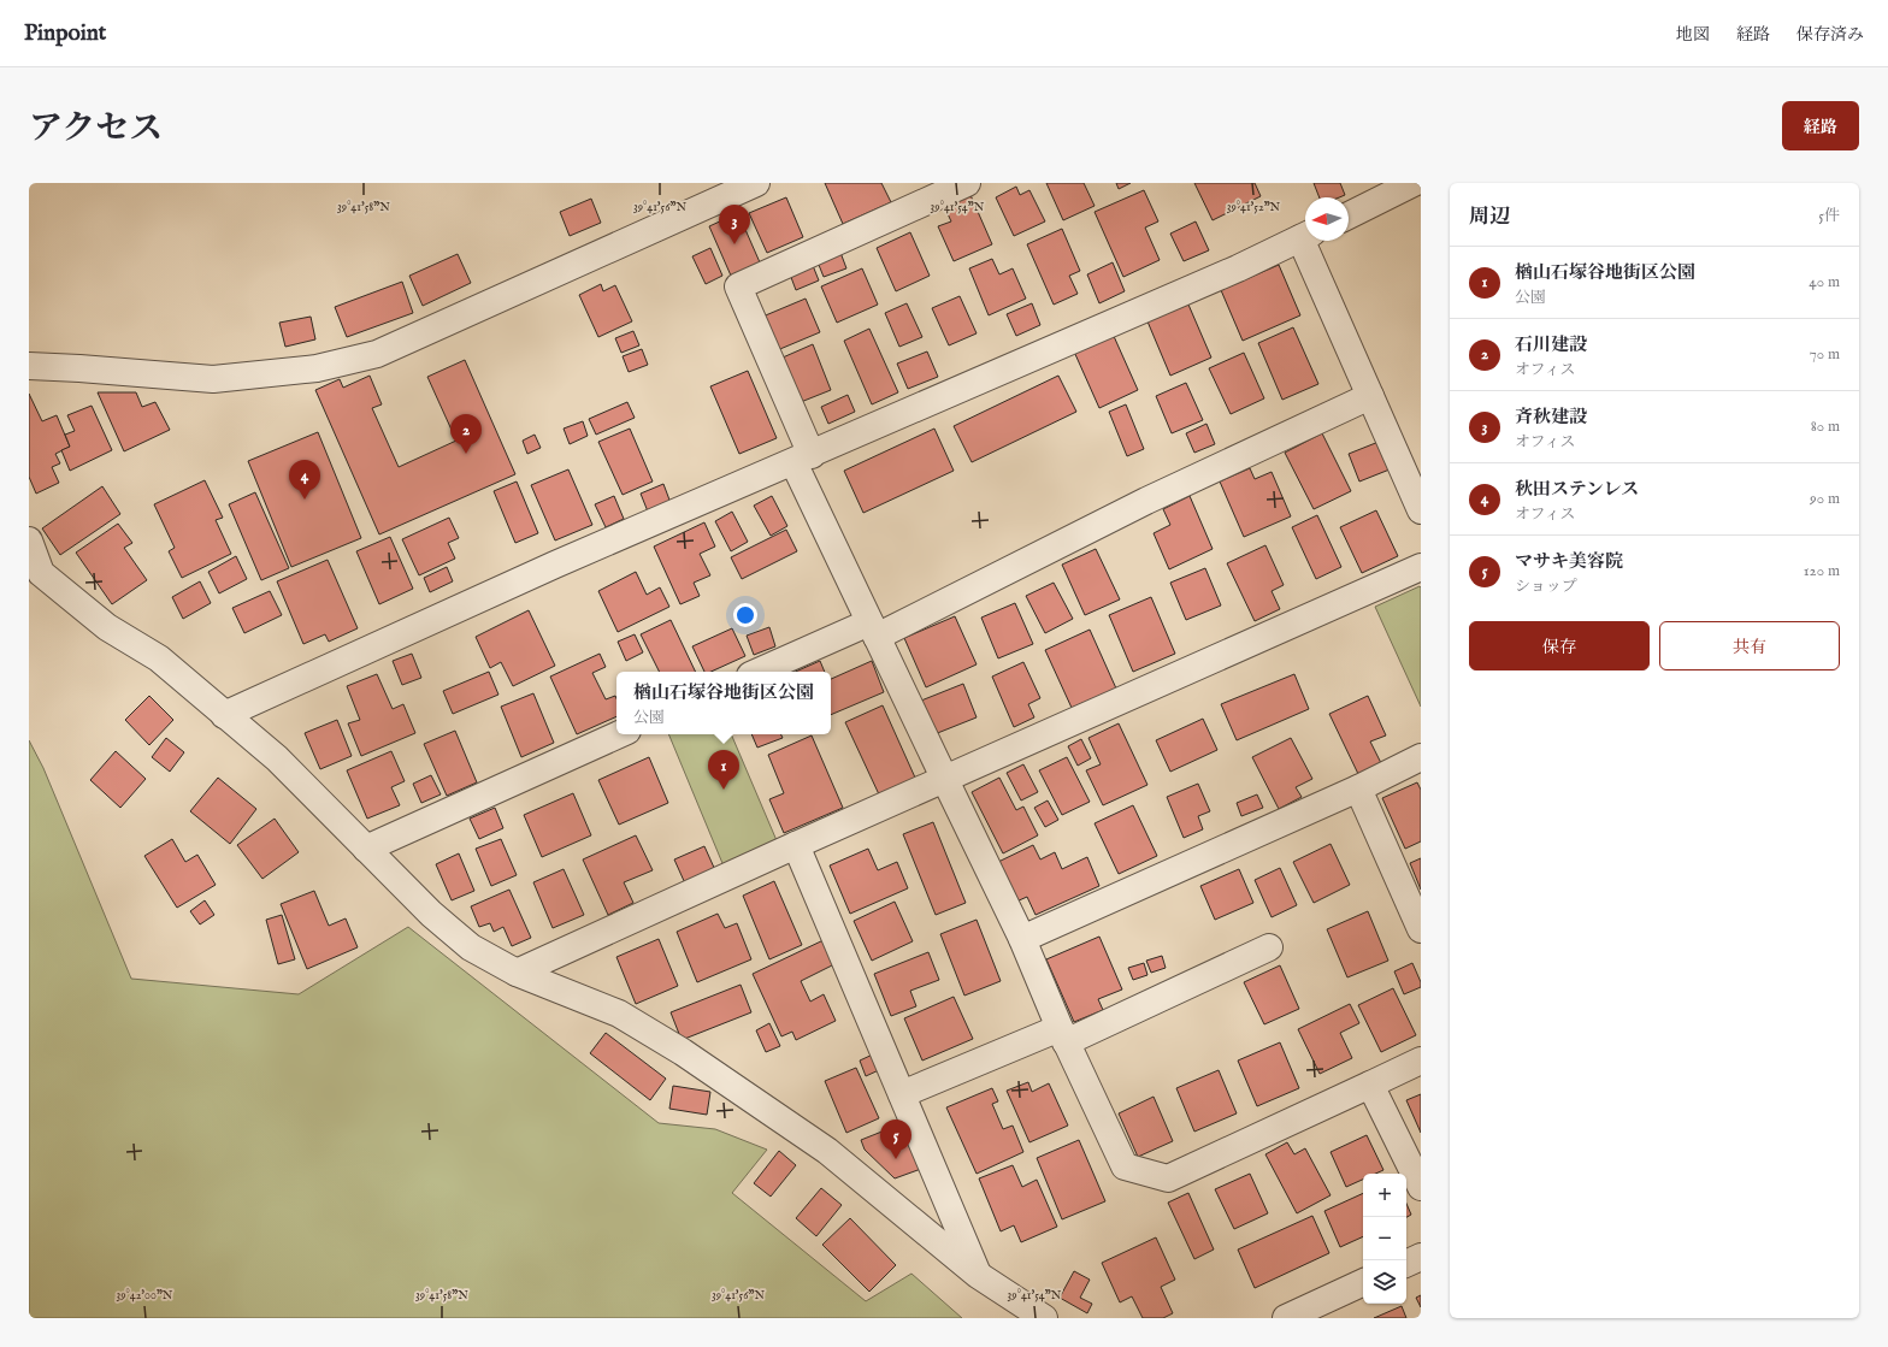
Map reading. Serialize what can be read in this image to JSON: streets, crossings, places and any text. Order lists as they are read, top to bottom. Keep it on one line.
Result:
{"north":"left","page":{"header":"Pinpoint","nav":["地図","経路","保存済み"],"title":"アクセス","buttons":["経路",["保存","共有"]],"heading":["周辺","5件"],"pins":["3","2","4","1","5"],"list":[{"mark":"1","name":"楢山石塚谷地街区公園","note":"公園","value":"40 m"},{"mark":"2","name":"石川建設","note":"オフィス","value":"70 m"},{"mark":"3","name":"斉秋建設","note":"オフィス","value":"80 m"},{"mark":"4","name":"秋田ステンレス","note":"オフィス","value":"90 m"},{"mark":"5","name":"マサキ美容院","note":"ショップ","value":"120 m"}],"popup":["楢山石塚谷地街区公園","公園"],"map_buttons":["+","−"]},"coordinates":["39°41'58\"N","39°41'56\"N","39°41'54\"N","39°41'52\"N","39°42'00\"N"]}
